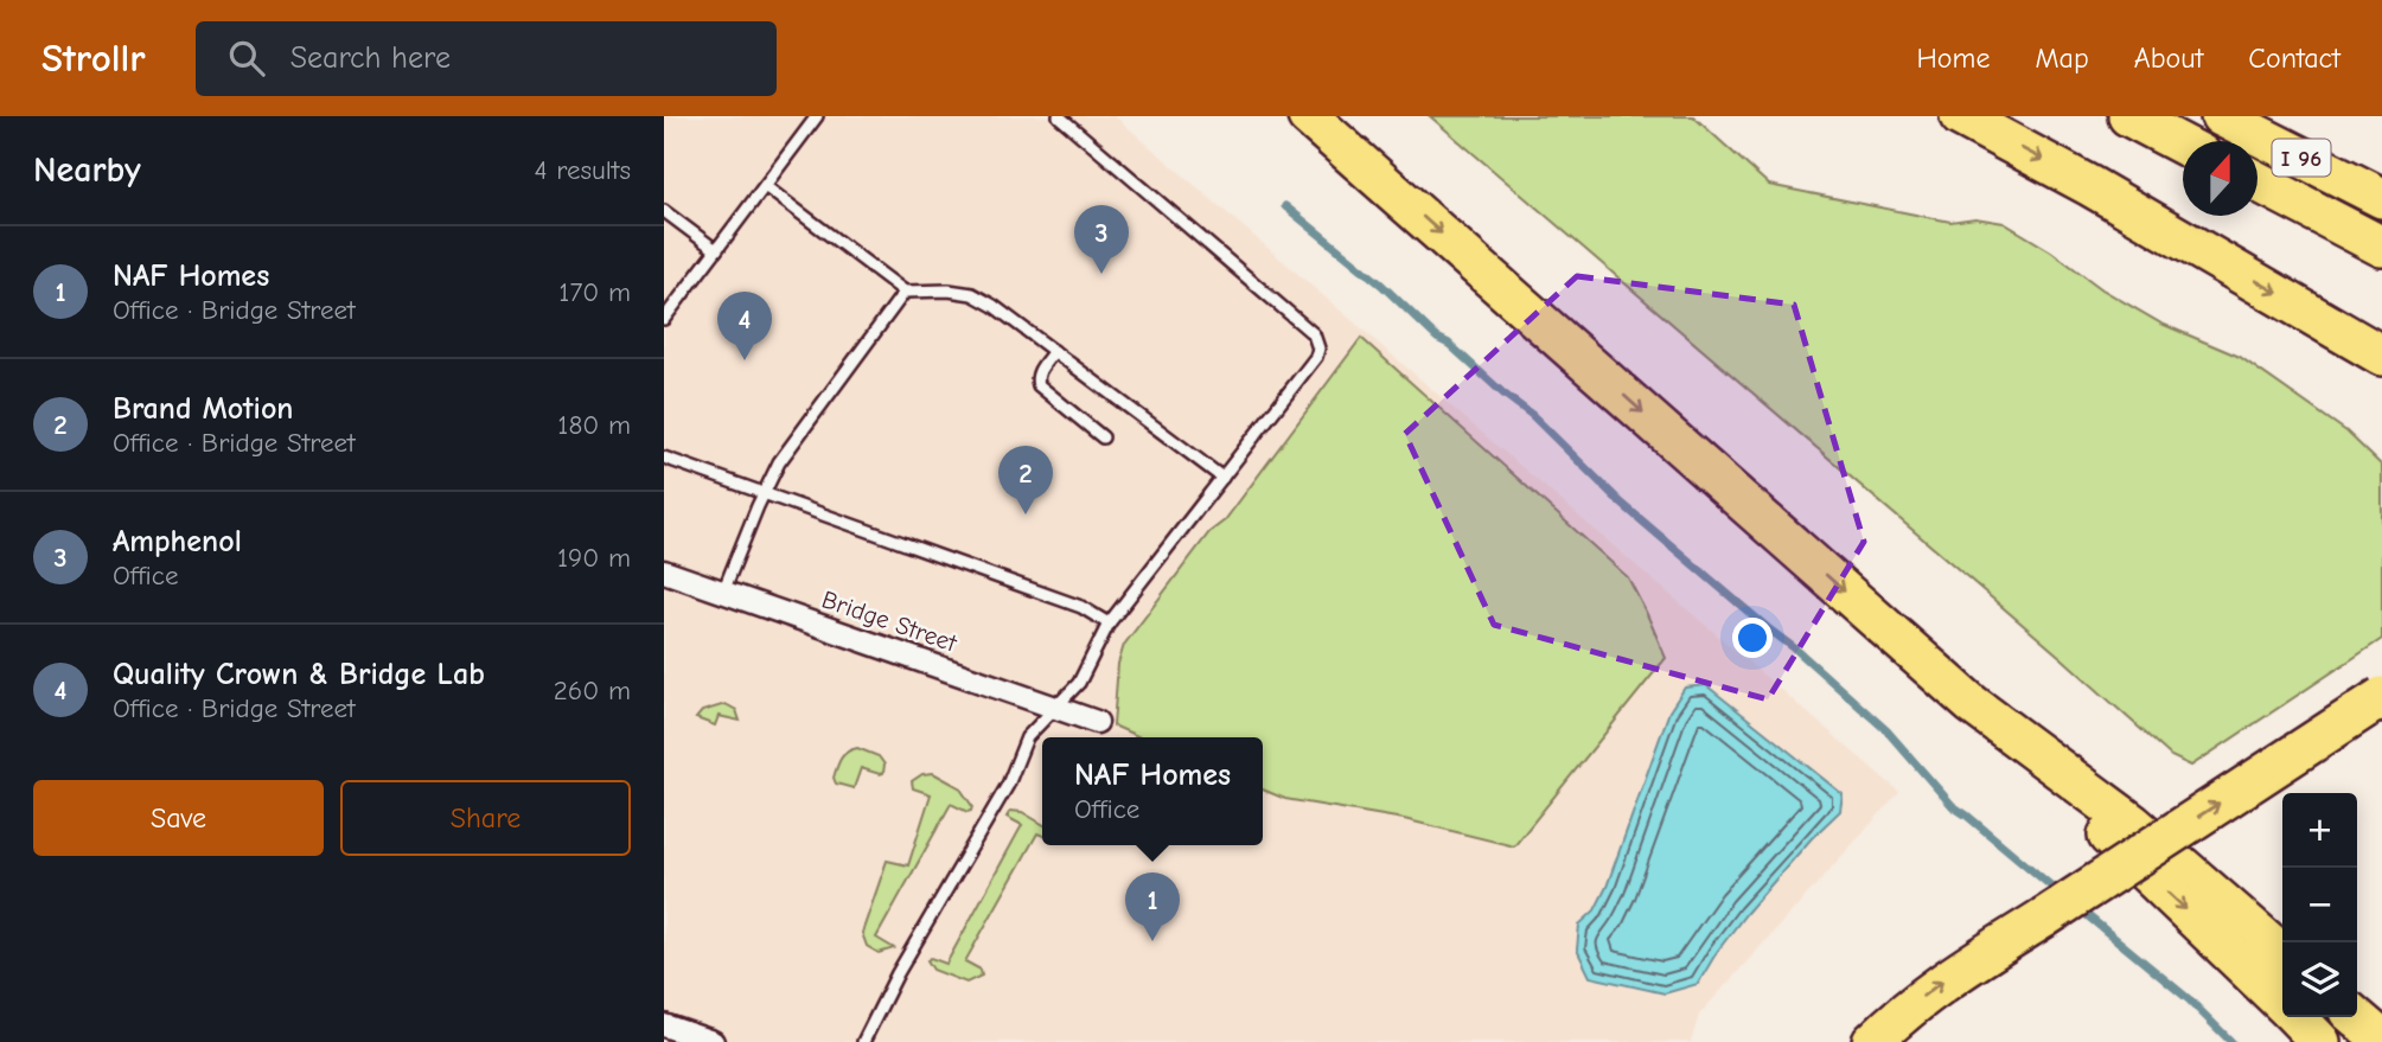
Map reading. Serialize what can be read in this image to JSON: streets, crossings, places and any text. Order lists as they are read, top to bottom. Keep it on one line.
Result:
{"streets":{"highway":["I 96"],"street":["Bridge Street"]},"north":"top","page":{"header":"Strollr","search":"Search here","nav":["Home","Map","About","Contact"],"heading":["Nearby","4 results"],"pins":["3","4","2","1"],"list":[{"mark":"1","name":"NAF Homes","note":"Office · Bridge Street","value":"170 m"},{"mark":"2","name":"Brand Motion","note":"Office · Bridge Street","value":"180 m"},{"mark":"3","name":"Amphenol","note":"Office","value":"190 m"},{"mark":"4","name":"Quality Crown & Bridge Lab","note":"Office · Bridge Street","value":"260 m"}],"popup":["NAF Homes","Office"],"buttons":["Save","Share"],"map_buttons":["+","−"]}}
